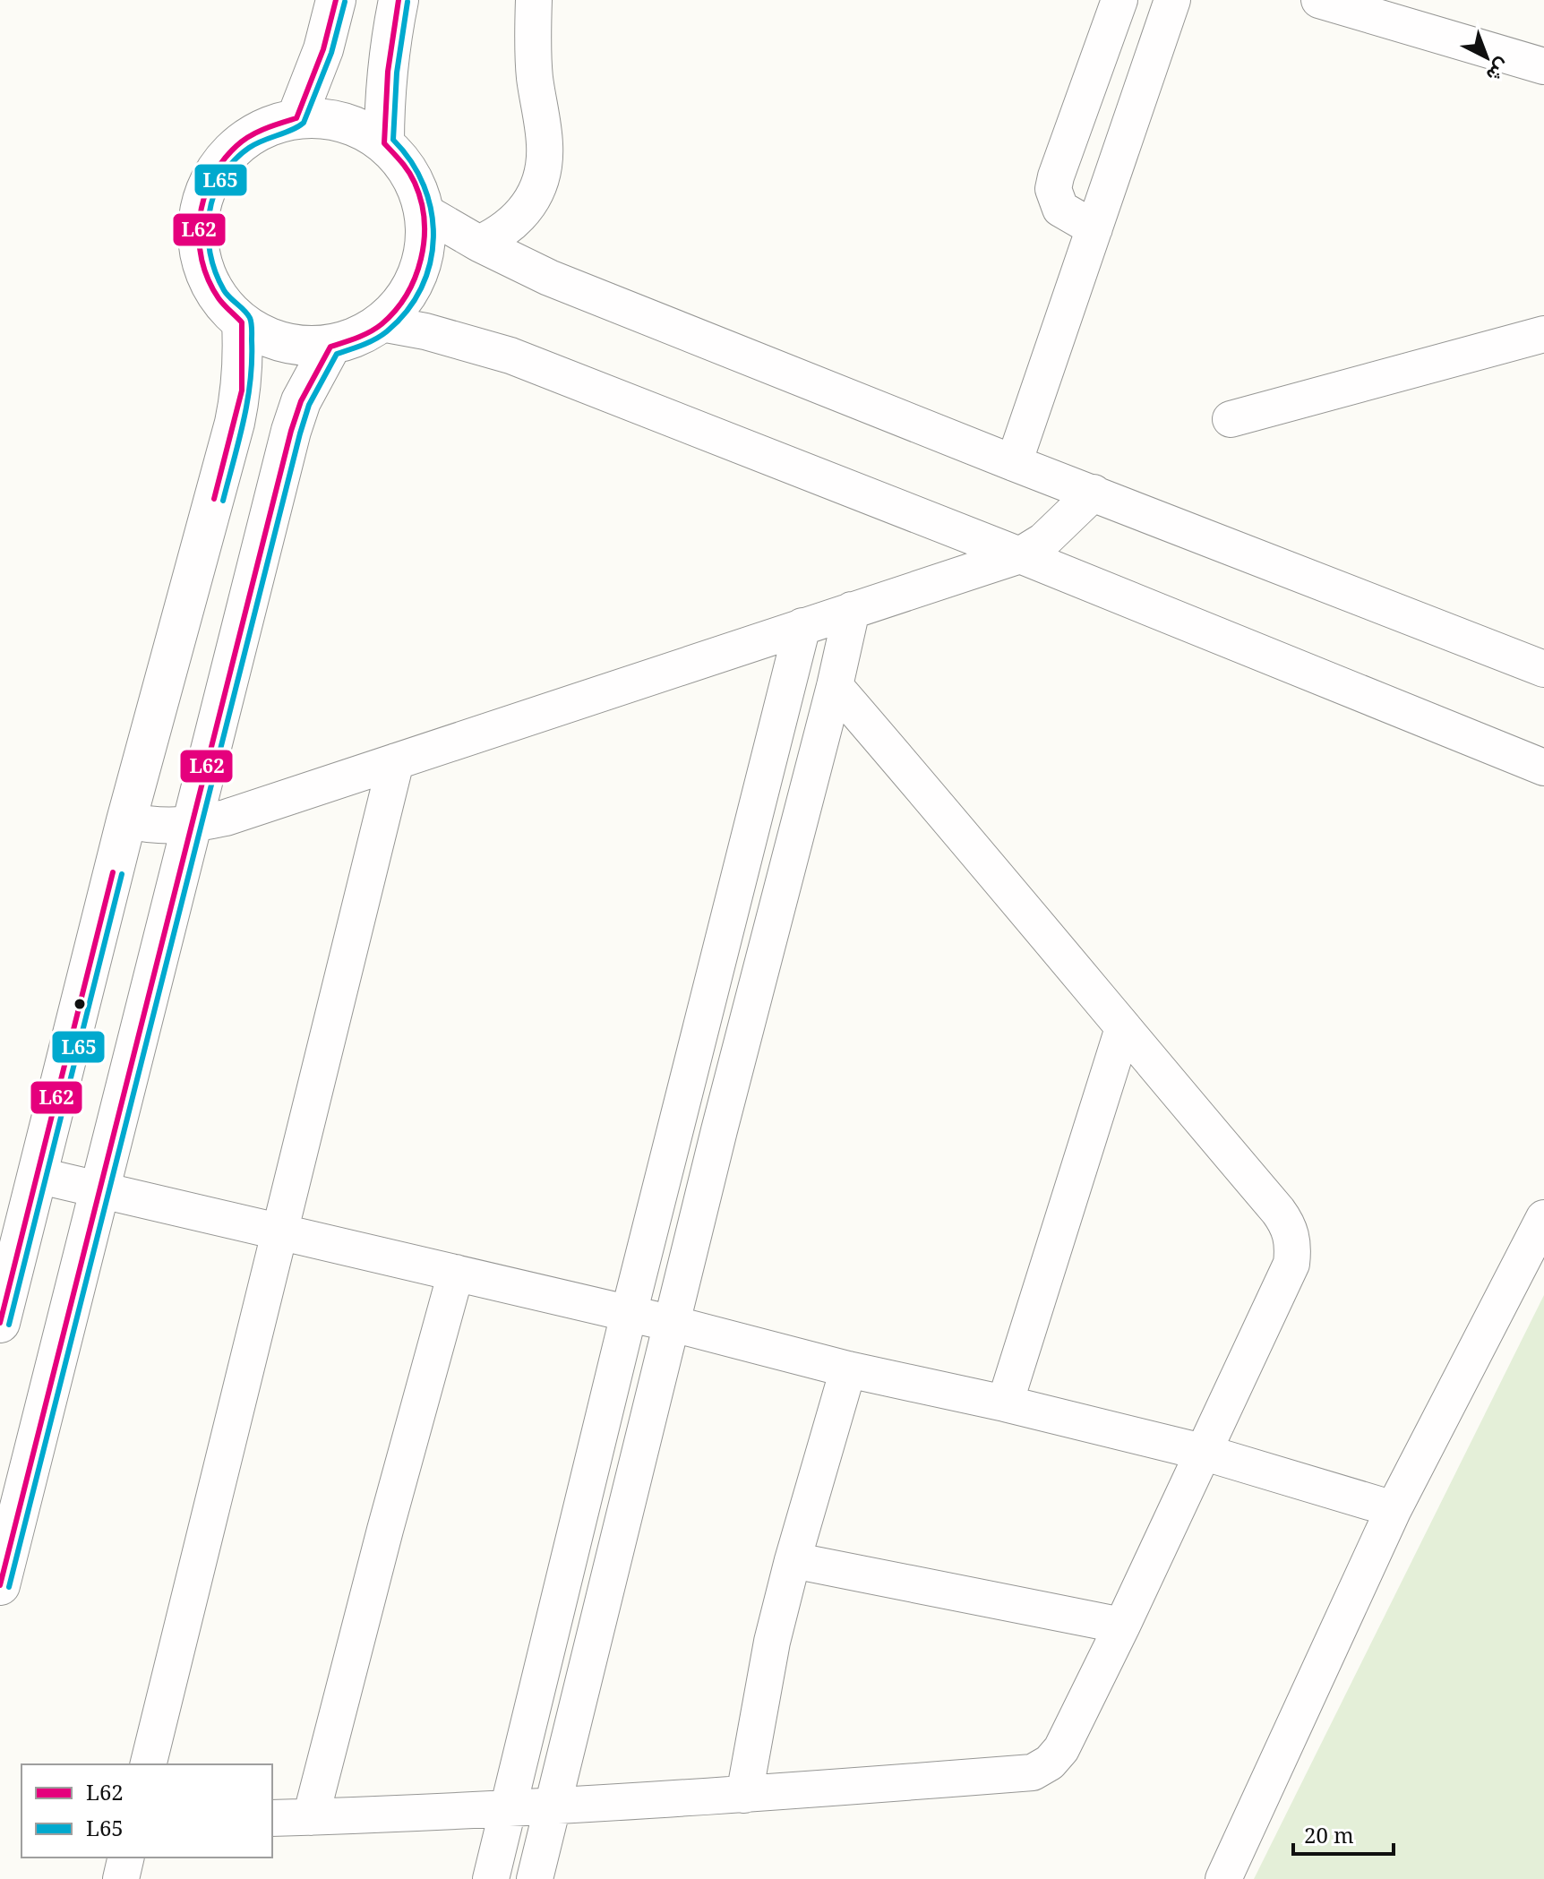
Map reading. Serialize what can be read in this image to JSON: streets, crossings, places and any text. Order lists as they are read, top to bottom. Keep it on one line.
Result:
{"lines":["transit line L62","transit line L65"],"legend":["L62","L65"],"scale_bar":"20 m","north":"bottom right"}
